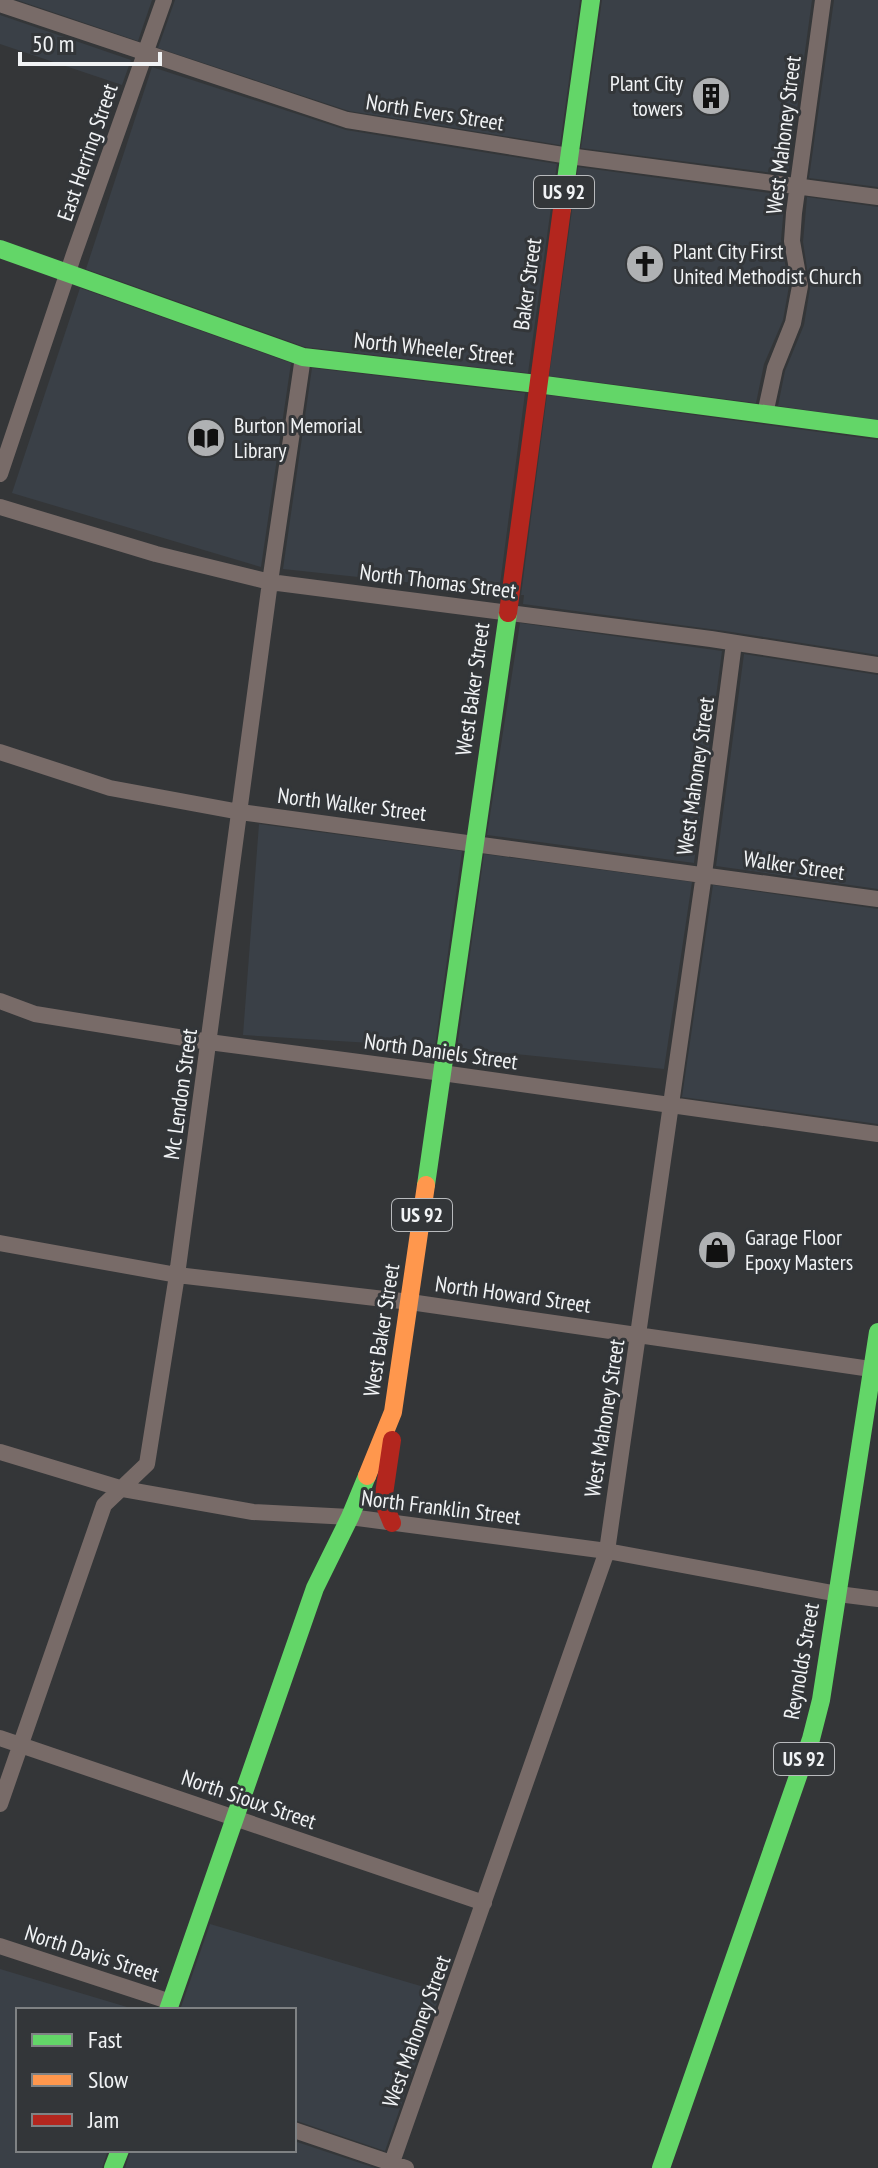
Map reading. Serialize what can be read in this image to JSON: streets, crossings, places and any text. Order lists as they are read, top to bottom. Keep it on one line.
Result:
{"streets":{"main road":["US 92","Baker Street","North Wheeler Street","West Baker Street","Reynolds Street"],"street":["North Evers Street","West Mahoney Street","East Herring Street","North Thomas Street","North Walker Street","Walker Street","North Daniels Street","Mc Lendon Street","North Howard Street","North Franklin Street","North Sioux Street","North Davis Street"]},"crossings":[["North Evers Street","West Mahoney Street"],["North Evers Street","East Herring Street"],["North Evers Street","Baker Street"],["West Mahoney Street","North Wheeler Street"],["West Mahoney Street","North Thomas Street"],["West Mahoney Street","North Walker Street"],["West Mahoney Street","Walker Street"],["West Mahoney Street","North Daniels Street"],["West Mahoney Street","North Howard Street"],["West Mahoney Street","North Franklin Street"],["West Mahoney Street","North Sioux Street"],["East Herring Street","North Wheeler Street"],["US 92","West Baker Street"],["US 92","North Franklin Street"],["Baker Street","North Wheeler Street"],["Baker Street","West Baker Street"],["North Wheeler Street","West Baker Street"],["North Wheeler Street","Mc Lendon Street"],["North Thomas Street","West Baker Street"],["North Thomas Street","Mc Lendon Street"],["West Baker Street","North Walker Street"],["West Baker Street","North Daniels Street"],["West Baker Street","North Howard Street"],["West Baker Street","North Franklin Street"],["West Baker Street","North Sioux Street"],["West Baker Street","North Davis Street"],["North Walker Street","Walker Street"],["North Walker Street","Mc Lendon Street"],["North Daniels Street","Mc Lendon Street"],["Mc Lendon Street","North Howard Street"],["Mc Lendon Street","North Franklin Street"],["Mc Lendon Street","North Sioux Street"],["North Howard Street","Reynolds Street"],["North Franklin Street","Reynolds Street"]],"places":{"building":["Plant City towers"],"church":["Plant City First United Methodist Church"],"library":["Burton Memorial Library"],"shop":["Garage Floor Epoxy Masters"]},"legend":["Fast","Slow","Jam"],"scale_bar":"50 m"}
